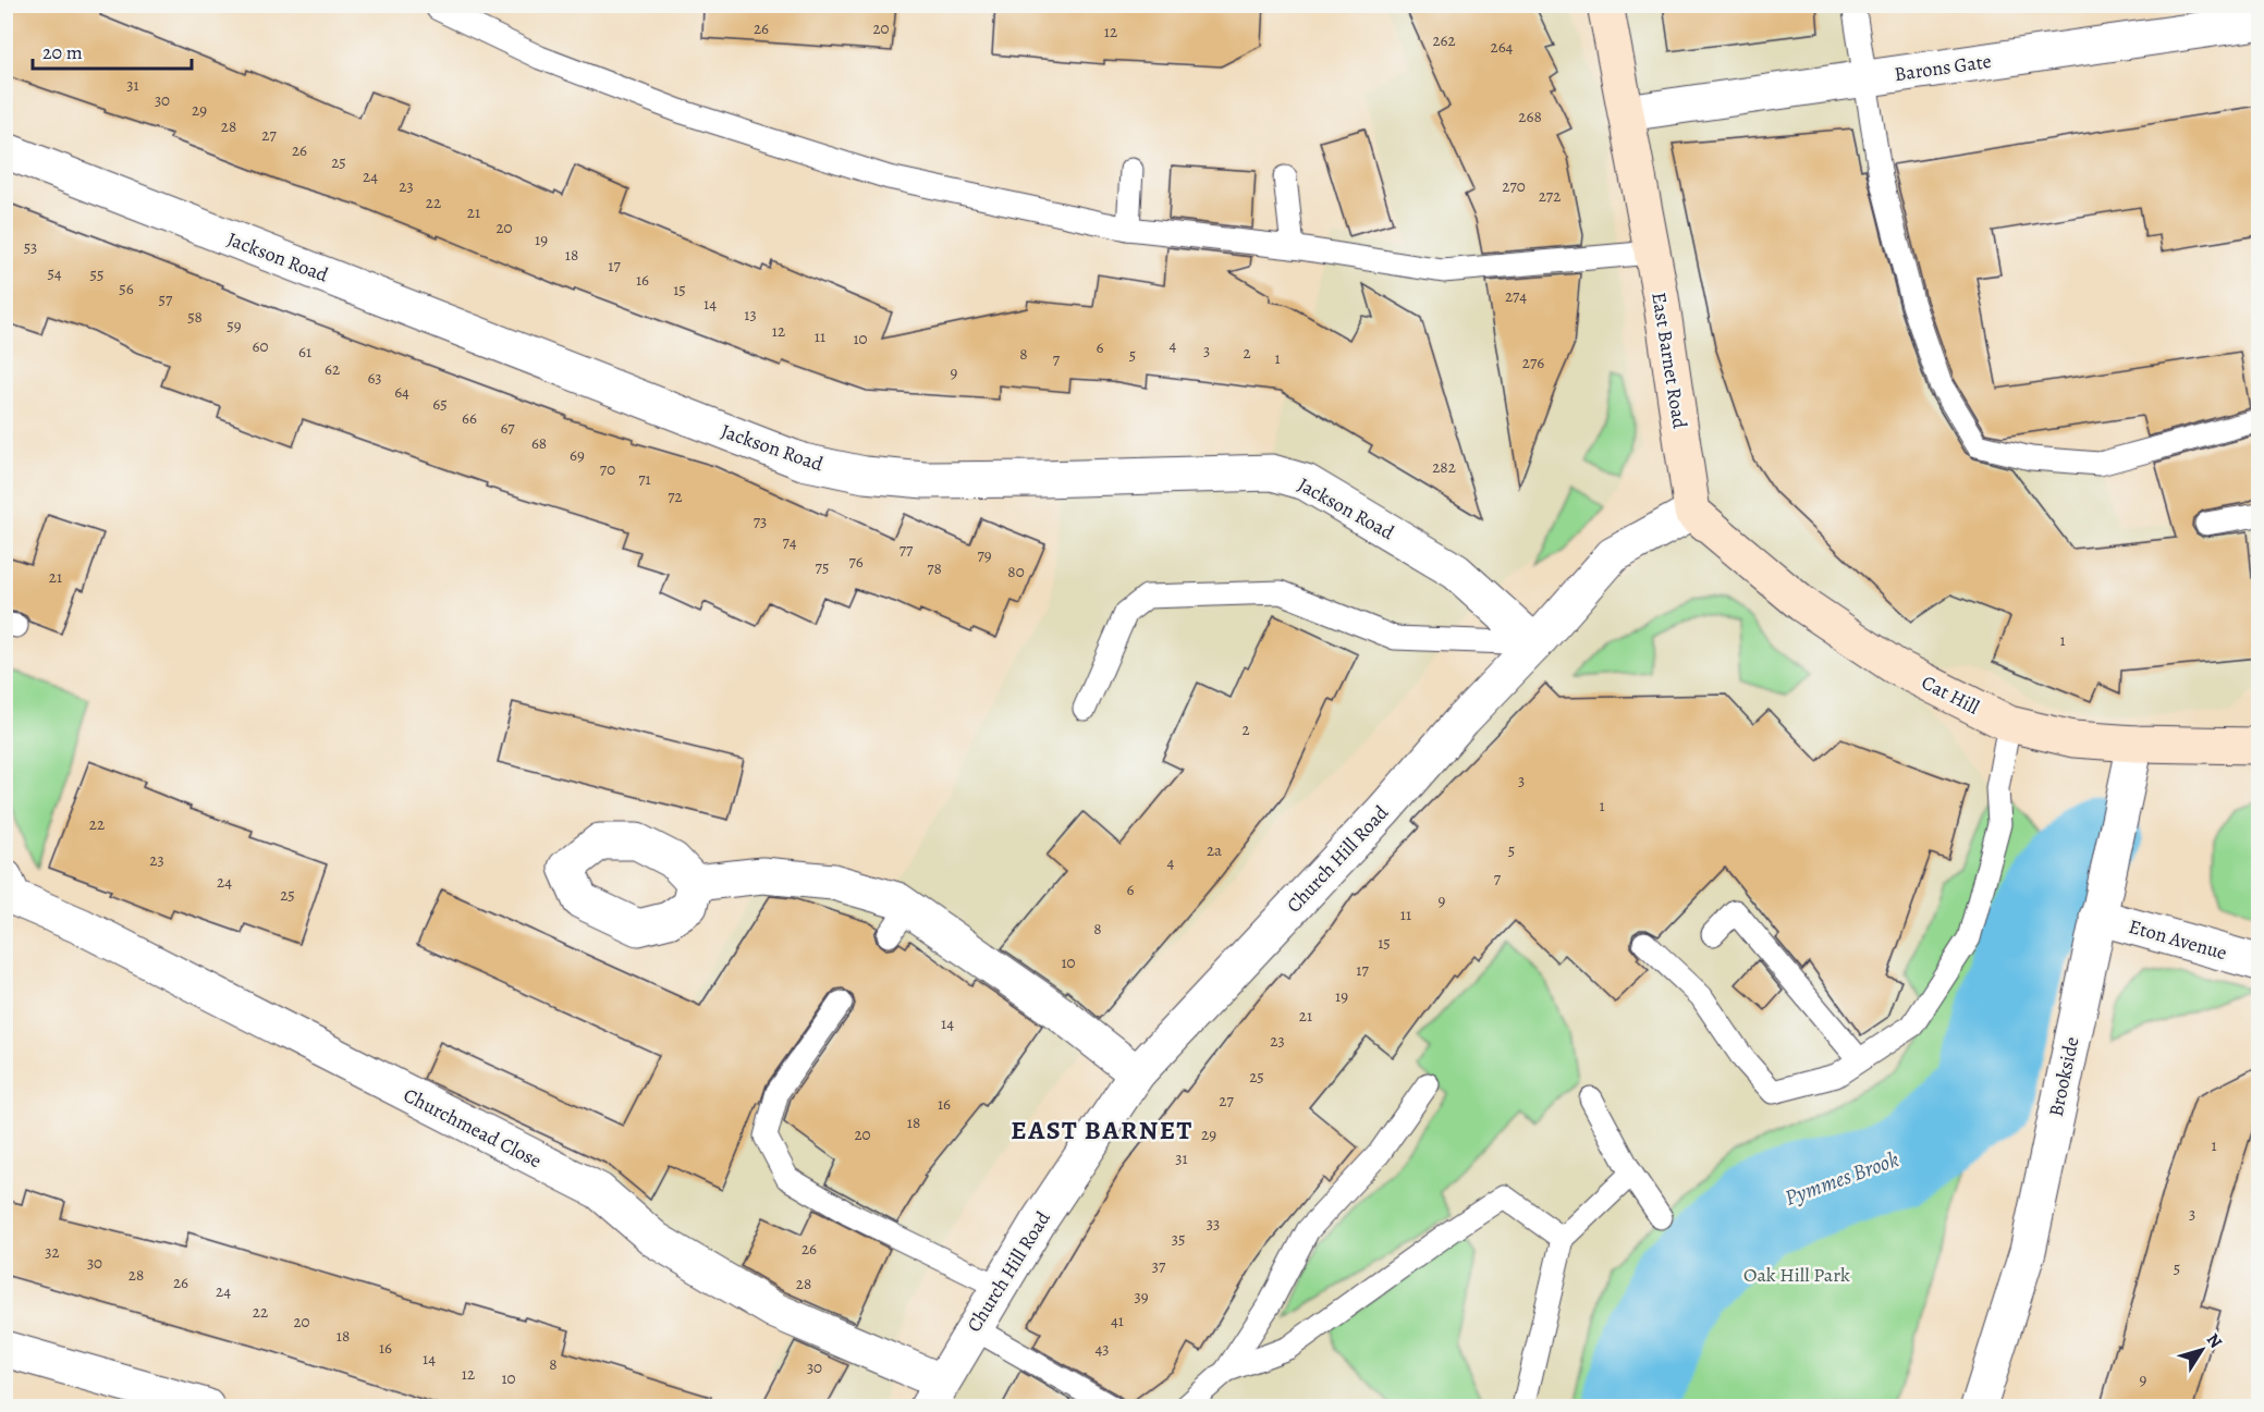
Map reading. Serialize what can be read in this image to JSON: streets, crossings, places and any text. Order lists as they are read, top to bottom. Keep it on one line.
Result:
{"streets":{"main road":["East Barnet Road","Cat Hill"],"street":["Barons Gate","Jackson Road","Church Hill Road","Eton Avenue","Brookside","Churchmead Close"]},"crossings":[["Barons Gate","East Barnet Road"],["Jackson Road","Church Hill Road"],["East Barnet Road","Cat Hill"],["Cat Hill","Brookside"],["Church Hill Road","Churchmead Close"],["Eton Avenue","Brookside"]],"districts":["EAST BARNET"],"water":["Pymmes Brook"],"parks":["Oak Hill Park"],"house_numbers":["26","20","12","262","264","31","30","29","268","28","27","26","25","24","23","270","272","22","21","20","19","53","18","17","54","55","16","56","15","274","57","14","13","58","59","12","11","10","4","60","6","3","61","2","8","5","1","7","276","62","9","63","64","65","66","67","68","69","282","70","71","72","73","74","77","79","76","75","78","80","21","1","2","3","1","22","2a","5","23","4","7","24","6","25","9","11","8","15","10","17","19","21","14","23","25","27","16","18","20","29","1","31","3","33","35","26","32","30","37","5","28","26","28","24","39","22","41","20","18","16","43","14","8","30","12","10","9"],"scale_bar":"20 m","north":"top right"}
